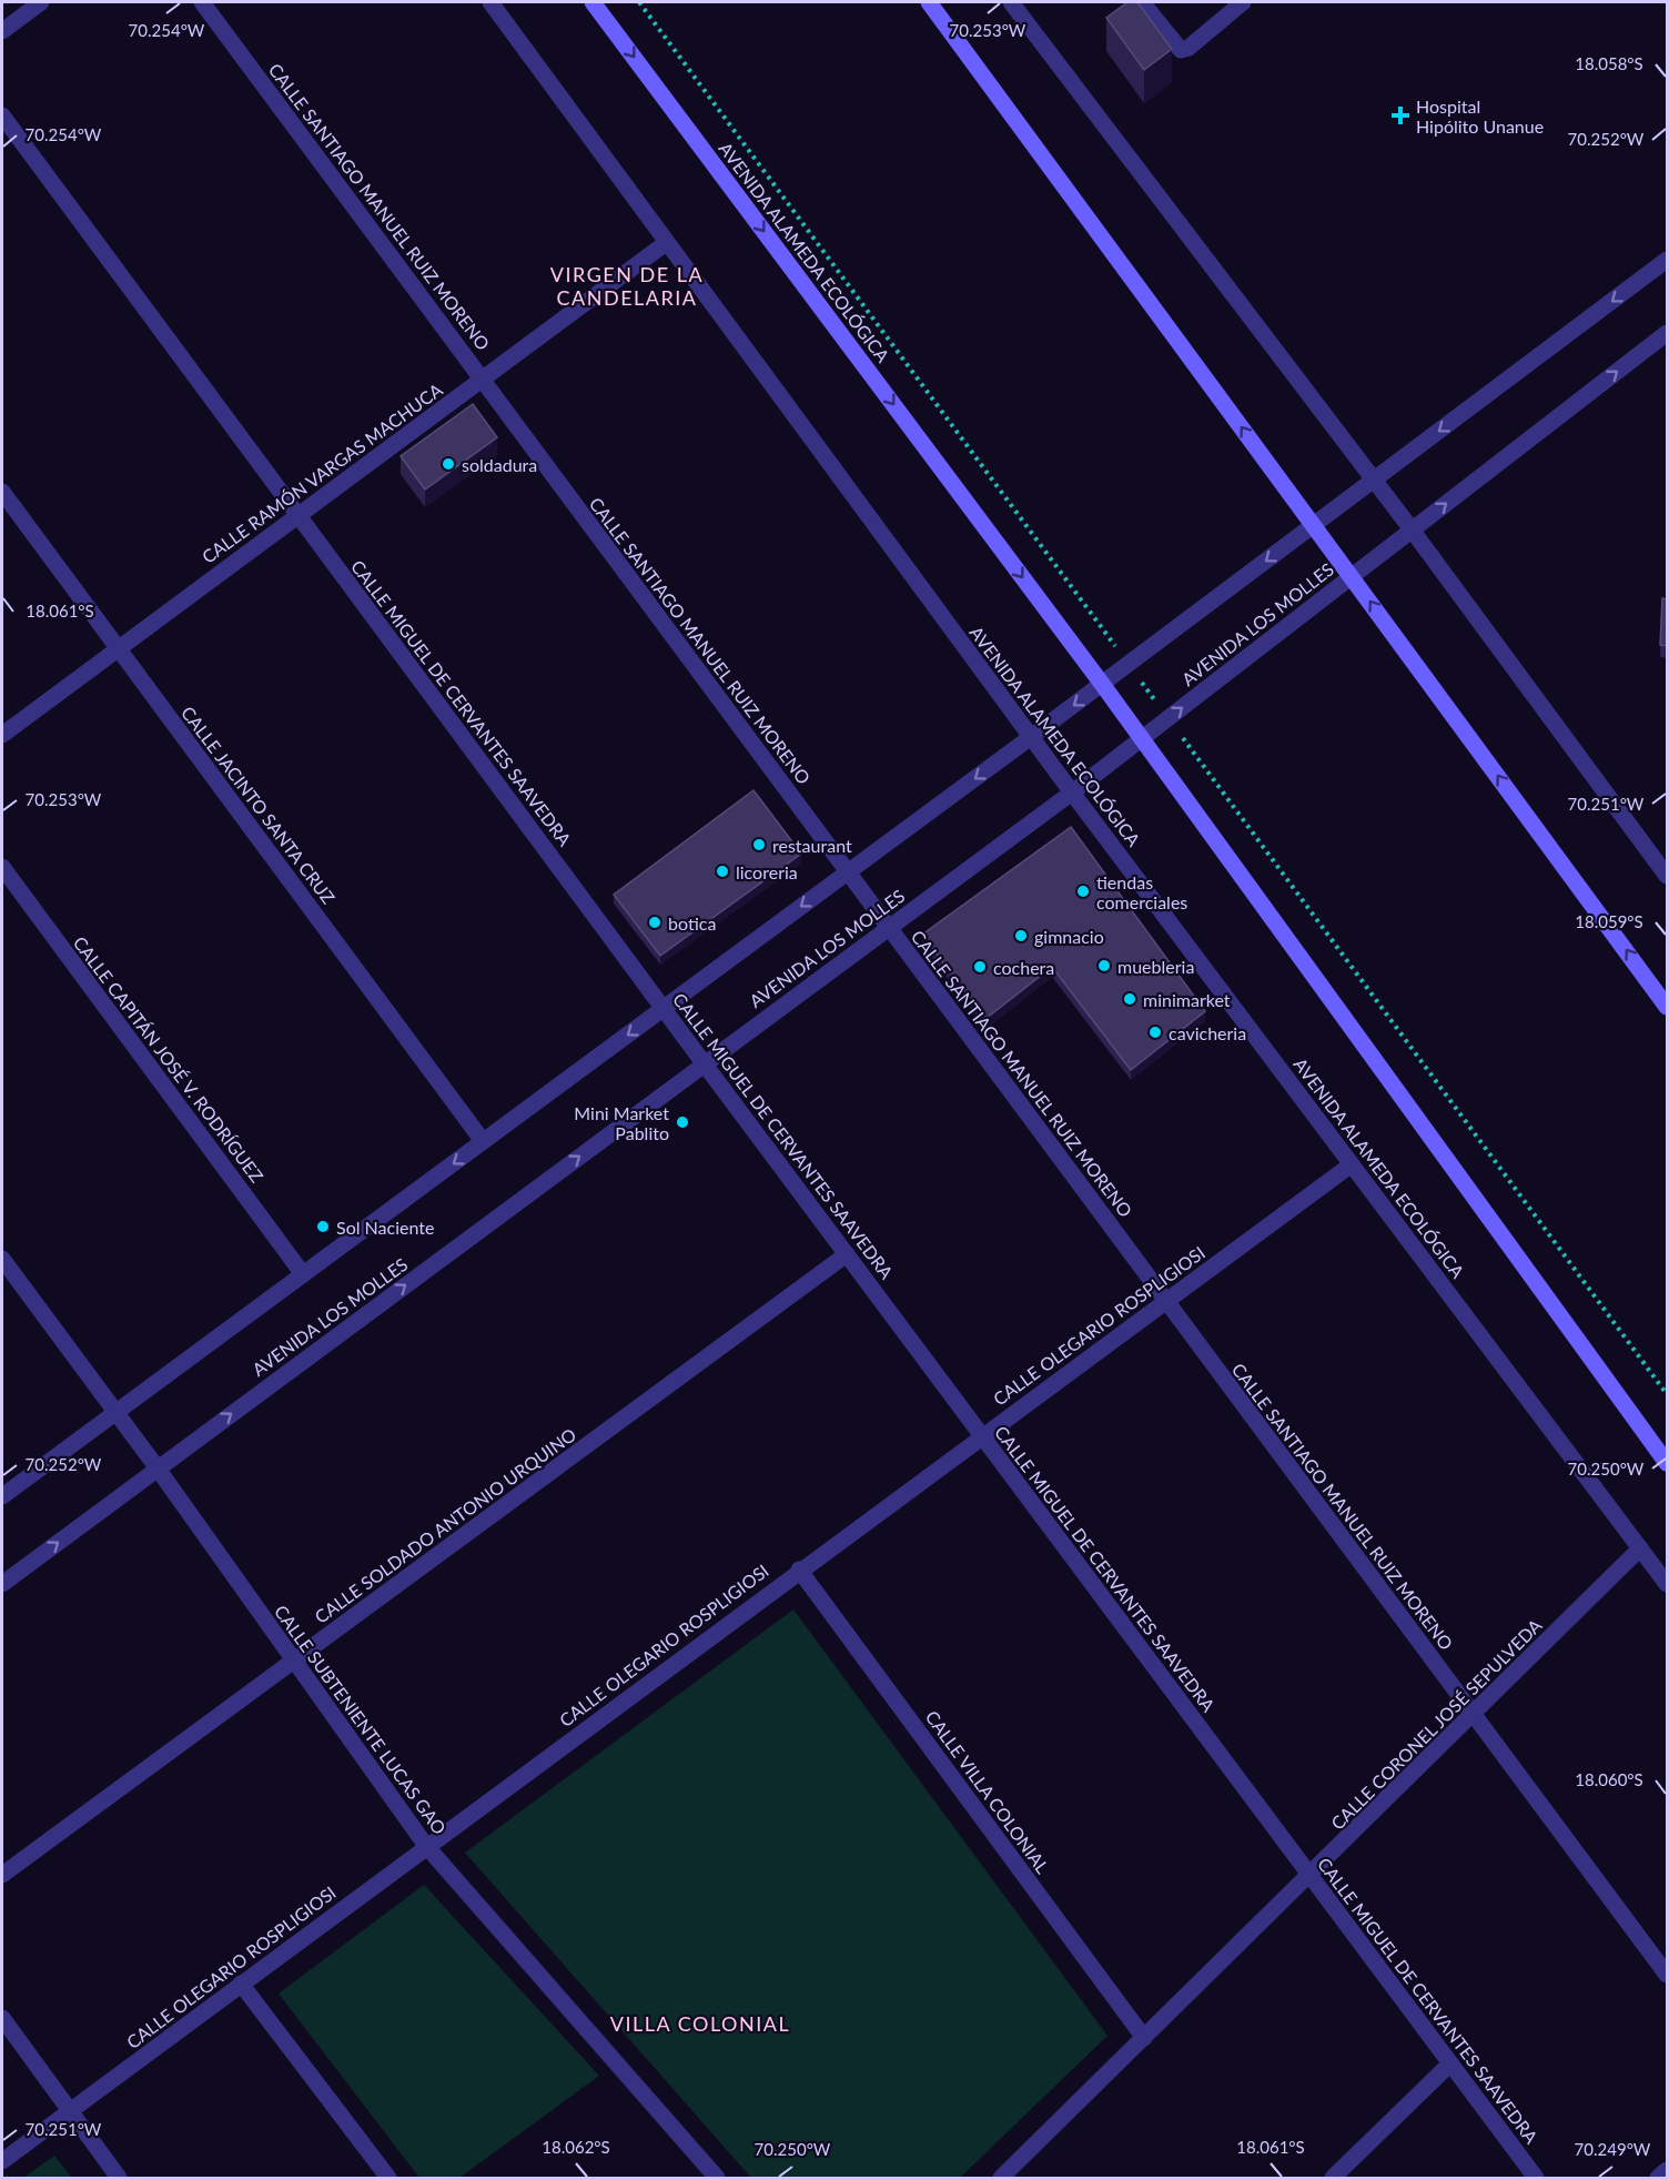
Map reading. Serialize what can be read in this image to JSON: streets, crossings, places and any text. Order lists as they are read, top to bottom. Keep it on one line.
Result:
{"streets":{"main road":["AVENIDA ALAMEDA ECOLÓGICA"],"street":["CALLE SANTIAGO MANUEL RUIZ MORENO","CALLE RAMÓN VARGAS MACHUCA","AVENIDA LOS MOLLES","CALLE MIGUEL DE CERVANTES SAAVEDRA","CALLE JACINTO SANTA CRUZ","CALLE CAPITÁN JOSÉ V. RODRÍGUEZ","CALLE OLEGARIO ROSPLIGIOSI","CALLE SOLDADO ANTONIO URQUINO","CALLE SUBTENIENTE LUCAS GAO","CALLE CORONEL JOSÉ SEPULVEDA","CALLE VILLA COLONIAL"]},"crossings":[["CALLE SANTIAGO MANUEL RUIZ MORENO","CALLE RAMÓN VARGAS MACHUCA"],["CALLE SANTIAGO MANUEL RUIZ MORENO","AVENIDA LOS MOLLES"],["CALLE SANTIAGO MANUEL RUIZ MORENO","CALLE OLEGARIO ROSPLIGIOSI"],["CALLE SANTIAGO MANUEL RUIZ MORENO","CALLE CORONEL JOSÉ SEPULVEDA"],["AVENIDA ALAMEDA ECOLÓGICA","CALLE RAMÓN VARGAS MACHUCA"],["AVENIDA ALAMEDA ECOLÓGICA","AVENIDA LOS MOLLES"],["AVENIDA ALAMEDA ECOLÓGICA","CALLE OLEGARIO ROSPLIGIOSI"],["AVENIDA ALAMEDA ECOLÓGICA","CALLE CORONEL JOSÉ SEPULVEDA"],["CALLE RAMÓN VARGAS MACHUCA","CALLE MIGUEL DE CERVANTES SAAVEDRA"],["CALLE RAMÓN VARGAS MACHUCA","CALLE JACINTO SANTA CRUZ"],["AVENIDA LOS MOLLES","CALLE MIGUEL DE CERVANTES SAAVEDRA"],["AVENIDA LOS MOLLES","CALLE SUBTENIENTE LUCAS GAO"],["CALLE MIGUEL DE CERVANTES SAAVEDRA","CALLE OLEGARIO ROSPLIGIOSI"],["CALLE MIGUEL DE CERVANTES SAAVEDRA","CALLE SOLDADO ANTONIO URQUINO"],["CALLE MIGUEL DE CERVANTES SAAVEDRA","CALLE CORONEL JOSÉ SEPULVEDA"],["CALLE OLEGARIO ROSPLIGIOSI","CALLE SUBTENIENTE LUCAS GAO"],["CALLE OLEGARIO ROSPLIGIOSI","CALLE VILLA COLONIAL"],["CALLE SOLDADO ANTONIO URQUINO","CALLE SUBTENIENTE LUCAS GAO"],["CALLE CORONEL JOSÉ SEPULVEDA","CALLE VILLA COLONIAL"]],"districts":["VIRGEN DE LA CANDELARIA","VILLA COLONIAL"],"places":{"health":["Hospital Hipólito Unanue"],"other":["soldadura","restaurant","licoreria","tiendas comerciales","botica","gimnacio","muebleria","cochera","minimarket","cavicheria","Mini Market Pablito","Sol Naciente"]},"coordinates":["70.254°W","70.253°W","18.058°S","70.252°W","18.061°S","70.251°W","18.059°S","70.250°W","18.060°S","18.062°S","70.249°W"]}
